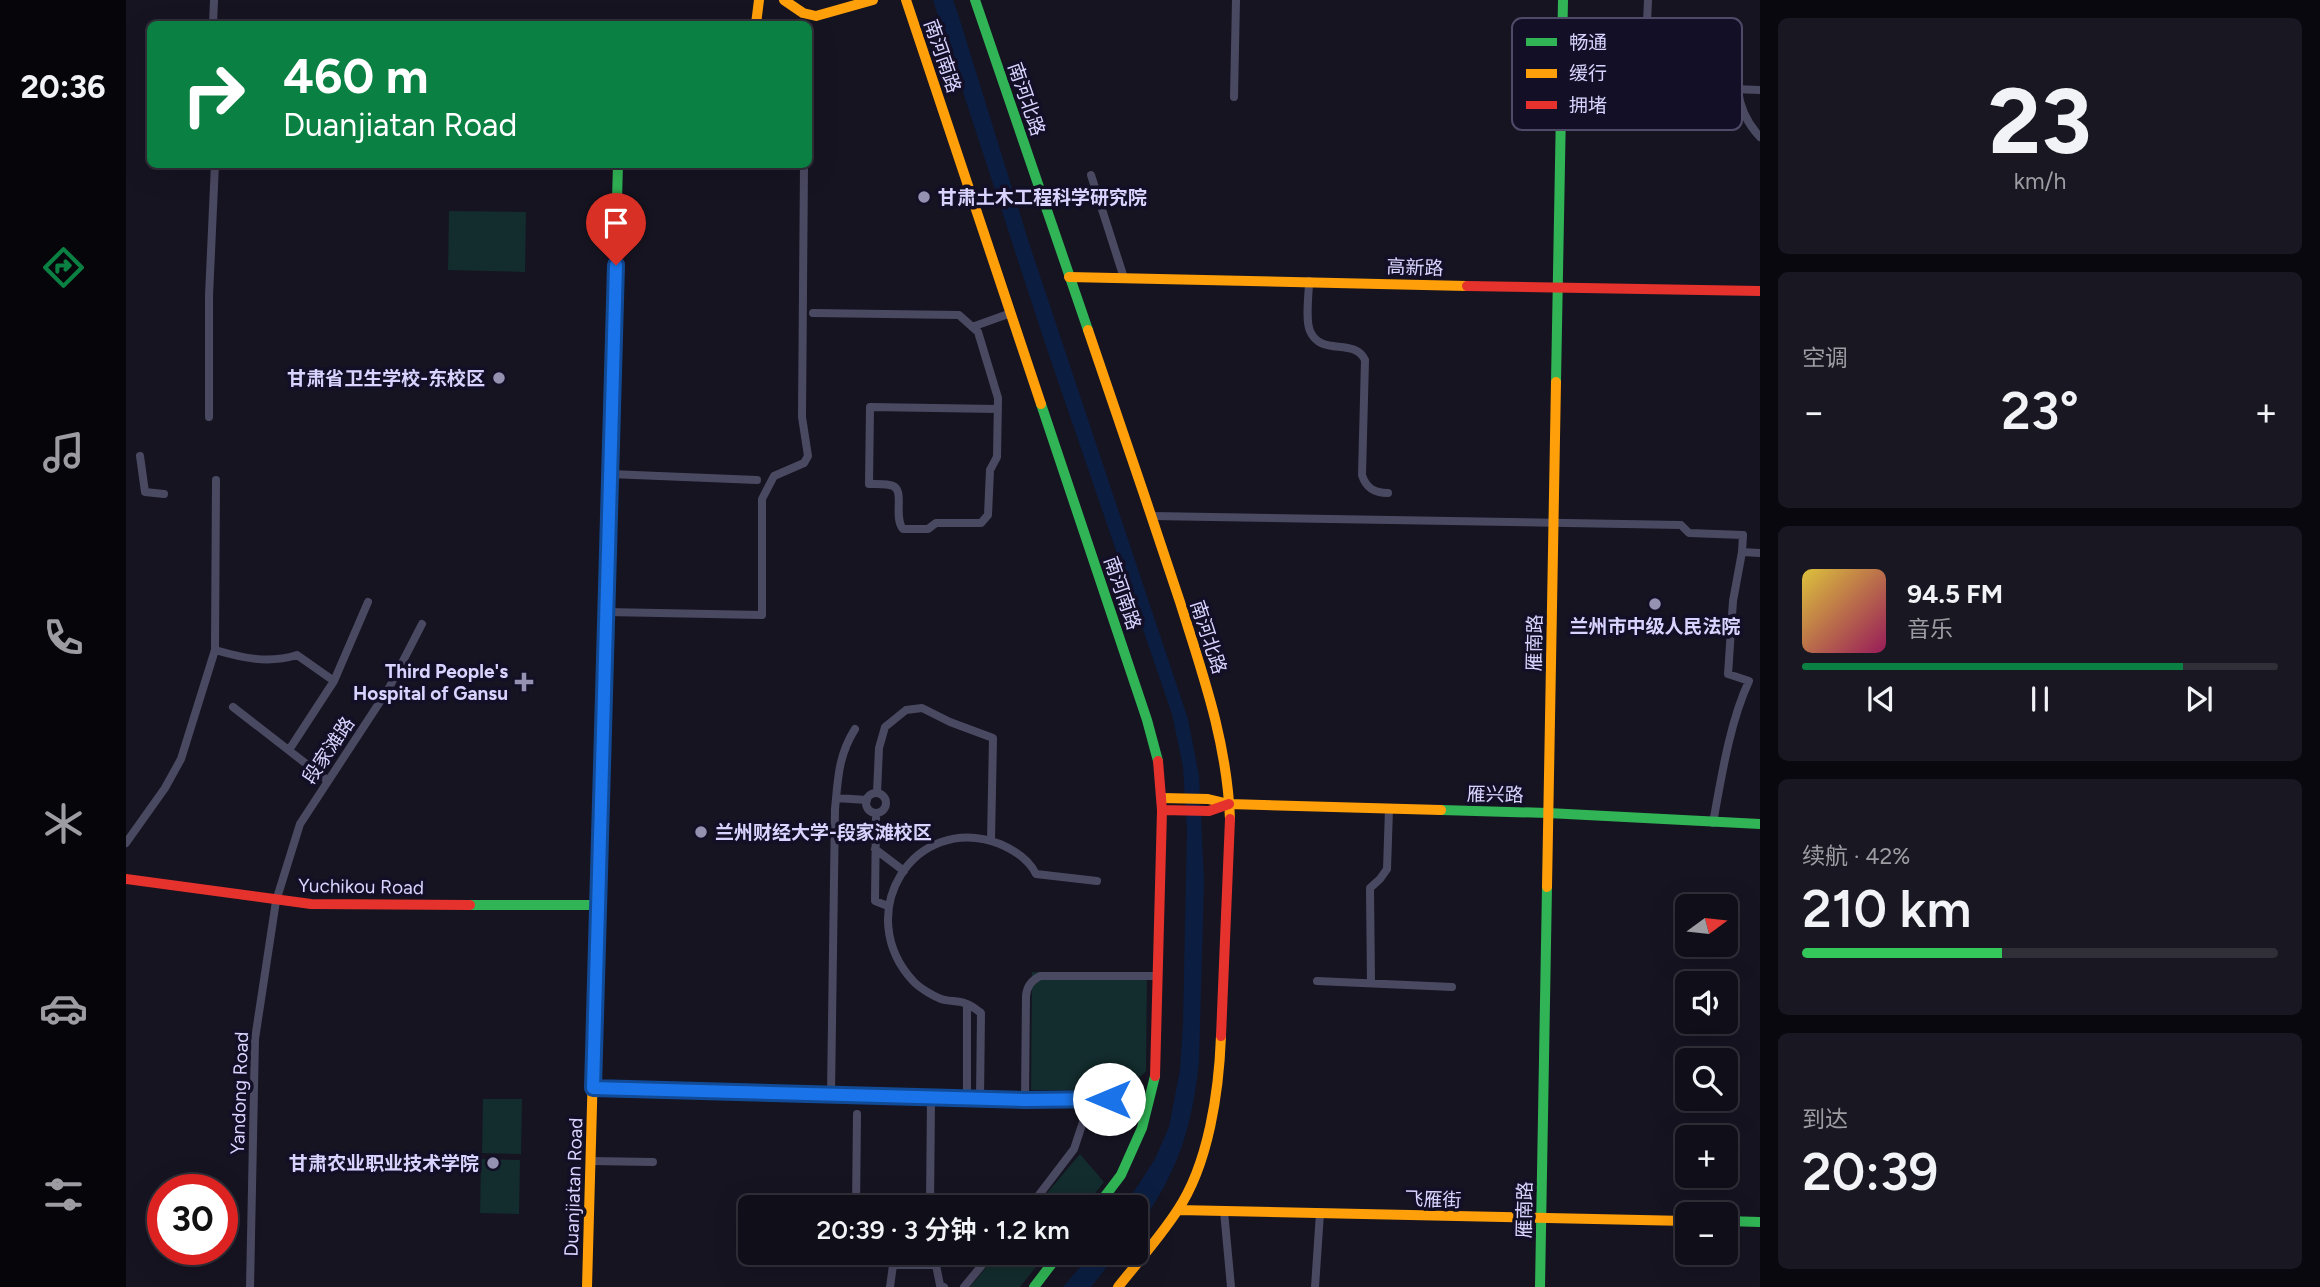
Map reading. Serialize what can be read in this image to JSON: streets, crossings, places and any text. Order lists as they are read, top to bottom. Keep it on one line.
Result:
{"streets":{"street":["南河南路","南河北路","高新路","雁南路","段家滩路","雁兴路","Yuchikou Road","Yandong Road","Duanjiatan Road","飞雁街"]},"crossings":[["南河北路","高新路"],["南河北路","雁兴路"],["南河北路","飞雁街"],["高新路","雁南路"],["雁南路","雁兴路"],["雁南路","飞雁街"],["段家滩路","Yuchikou Road"],["段家滩路","Yandong Road"],["Yuchikou Road","Yandong Road"],["Yuchikou Road","Duanjiatan Road"]],"places":{"other":["甘肃土木工程科学研究院","甘肃省卫生学校-东校区","兰州市中级人民法院","兰州财经大学-段家滩校区","甘肃农业职业技术学院"],"health":["Third People's Hospital of Gansu"]},"legend":["畅通","缓行","拥堵"],"north":"right","page":{"tabs":"20:36","tile":[["23","km/h"],"空调",["续航 · 42%","210 km"],["到达","20:39"]],"turn":["460 m","Duanjiatan Road"],"heat":["−","23°","+"],"song":["94.5 FM","音乐"],"map_buttons":["+","−"],"limit":"30","trip":"20:39 · 3 分钟 · 1.2 km"}}
